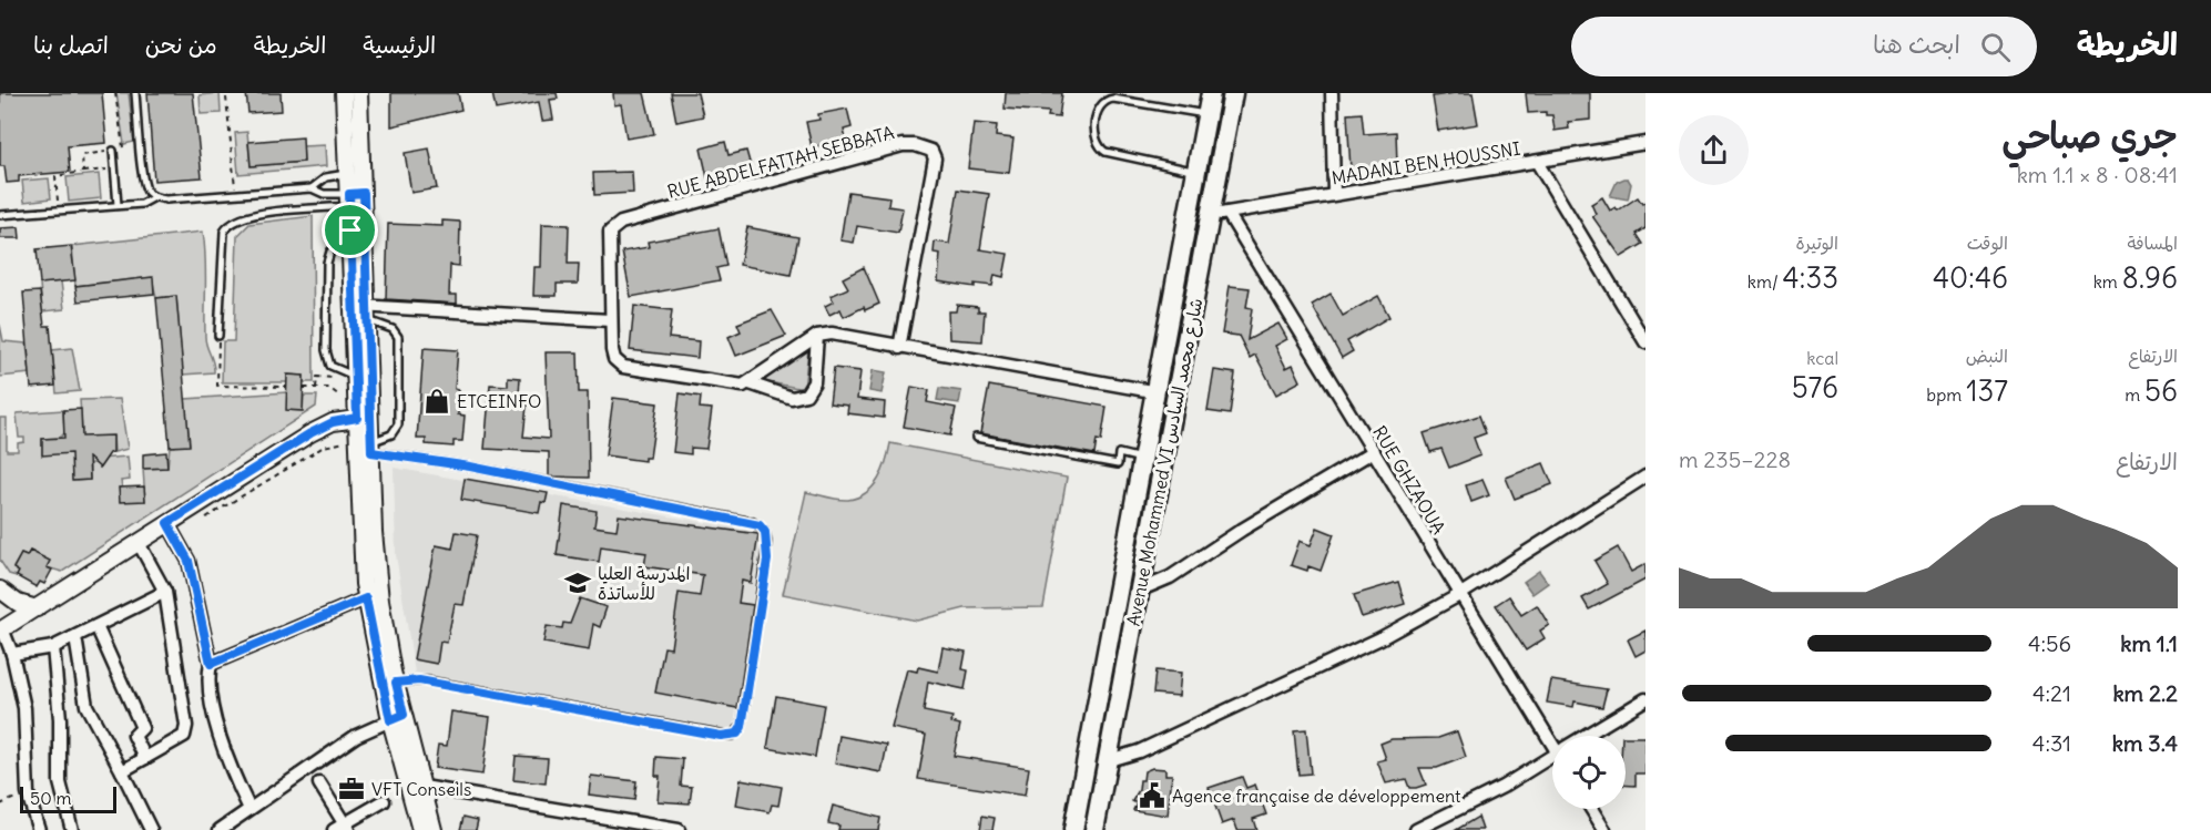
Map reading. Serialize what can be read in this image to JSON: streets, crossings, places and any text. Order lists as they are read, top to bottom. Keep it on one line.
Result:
{"streets":{"main road":["Avenue Mohammed VI شارع محمد السادس"],"street":["RUE ABDELFATTAH SEBBATA","MADANI BEN HOUSSNI","RUE GHZAOUA"]},"crossings":[["MADANI BEN HOUSSNI","Avenue Mohammed VI شارع محمد السادس"],["MADANI BEN HOUSSNI","RUE GHZAOUA"],["Avenue Mohammed VI شارع محمد السادس","RUE GHZAOUA"]],"places":{"shop":["ETCEINFO"],"school or university":["المدرسة العليا للأساتذة"],"office":["VFT Conseils"],"public building":["Agence française de développement"]},"scale_bar":"50 m","page":{"header":"الخريطة","search":"ابحث هنا","nav":["الرئيسية","الخريطة","من نحن","اتصل بنا"],"heading":["جري صباحي","08:41 · 8 × 1.1 km"],"stats":[["المسافة","8.96 km"],["الوقت","40:46"],["الوتيرة","4:33 /km"],["الارتفاع","56 m"],["النبض","137 bpm"],["kcal","576"]],"chart":["الارتفاع","228–235 m"],"list":[{"name":"1.1 km","note":"4:56"},{"name":"2.2 km","note":"4:21"},{"name":"3.4 km","note":"4:31"}],"scale":"50 m"}}
